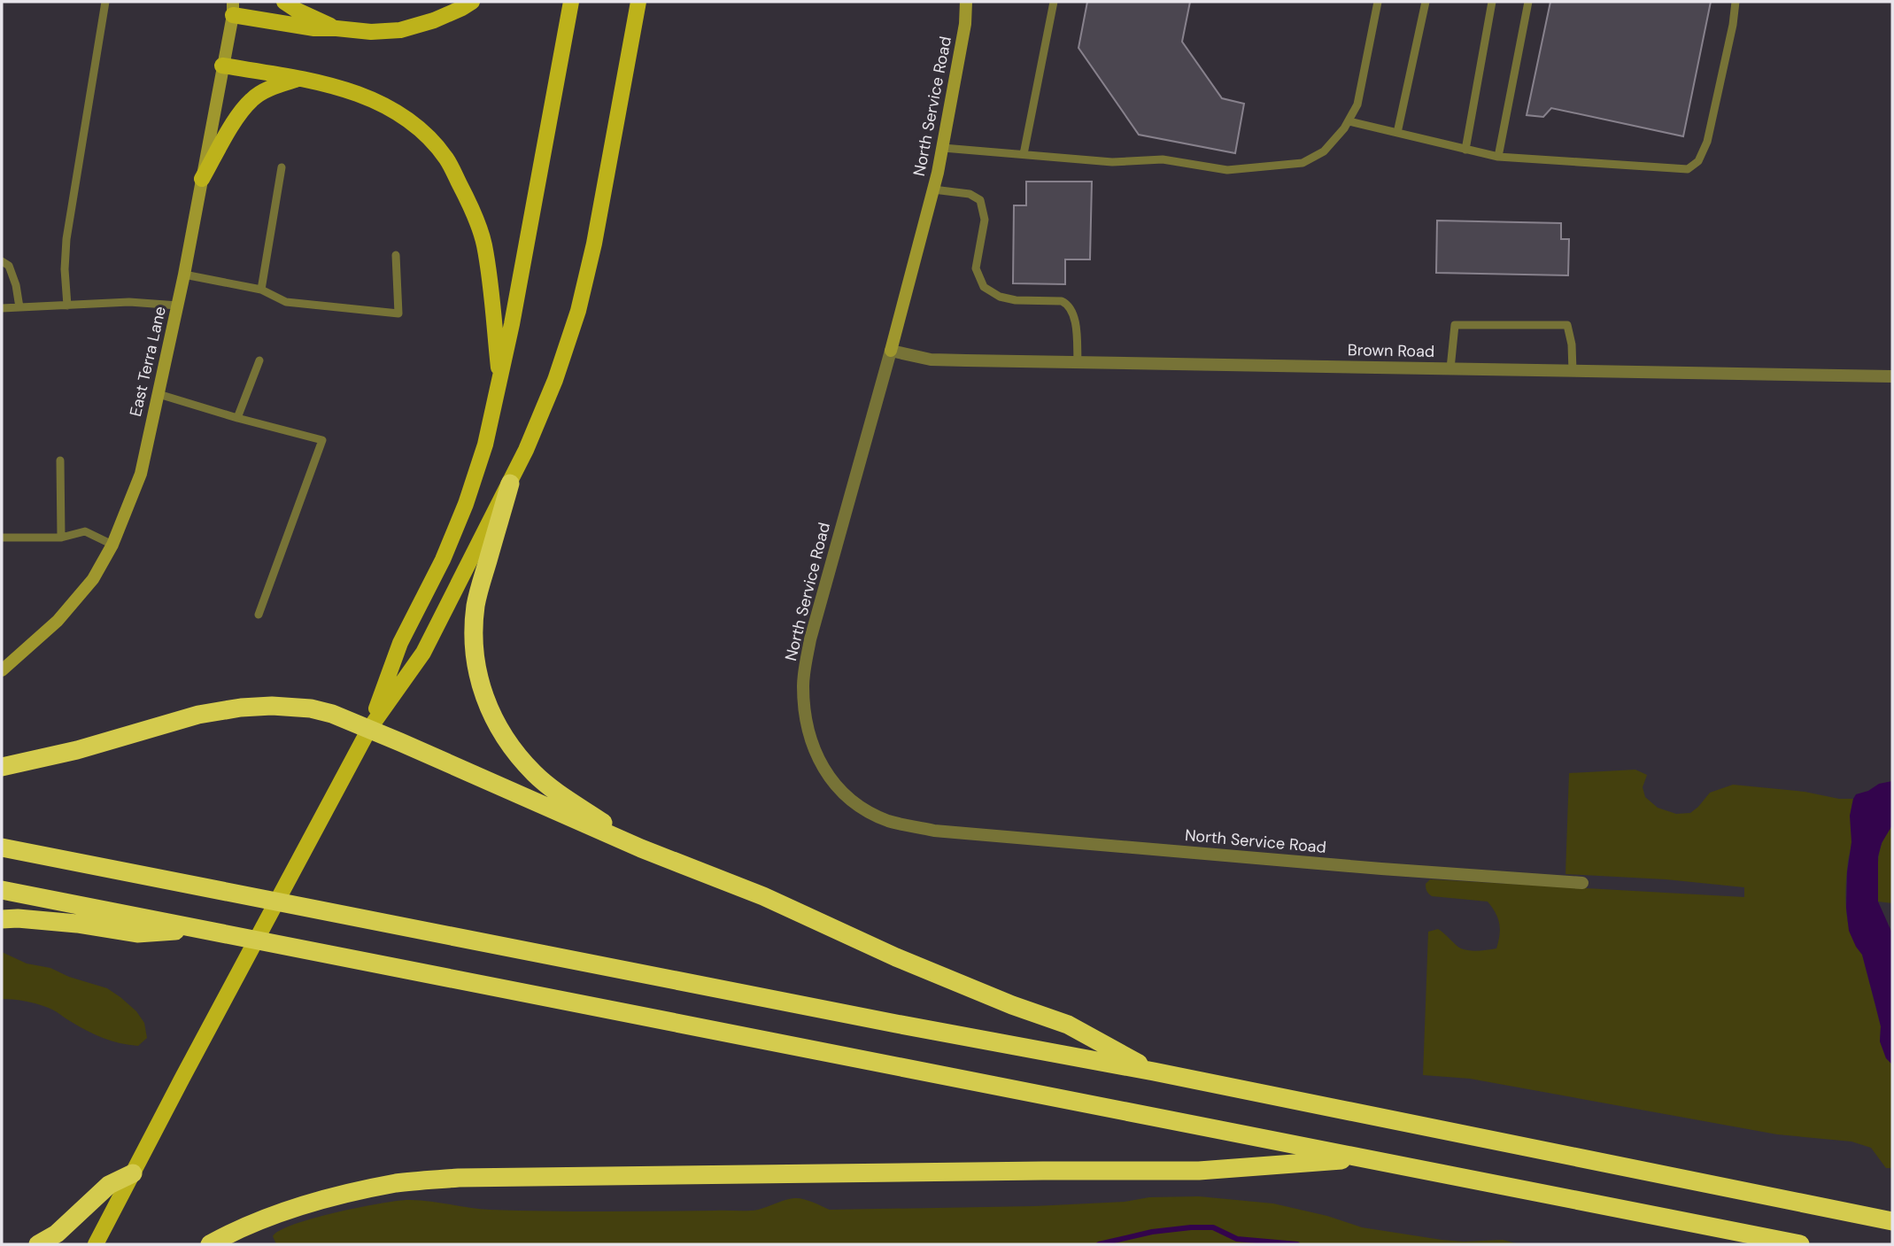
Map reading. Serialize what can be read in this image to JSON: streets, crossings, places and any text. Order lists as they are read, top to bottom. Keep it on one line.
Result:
{"streets":{"street":["North Service Road","Brown Road","East Terra Lane"]},"crossings":[["North Service Road","Brown Road"]]}
